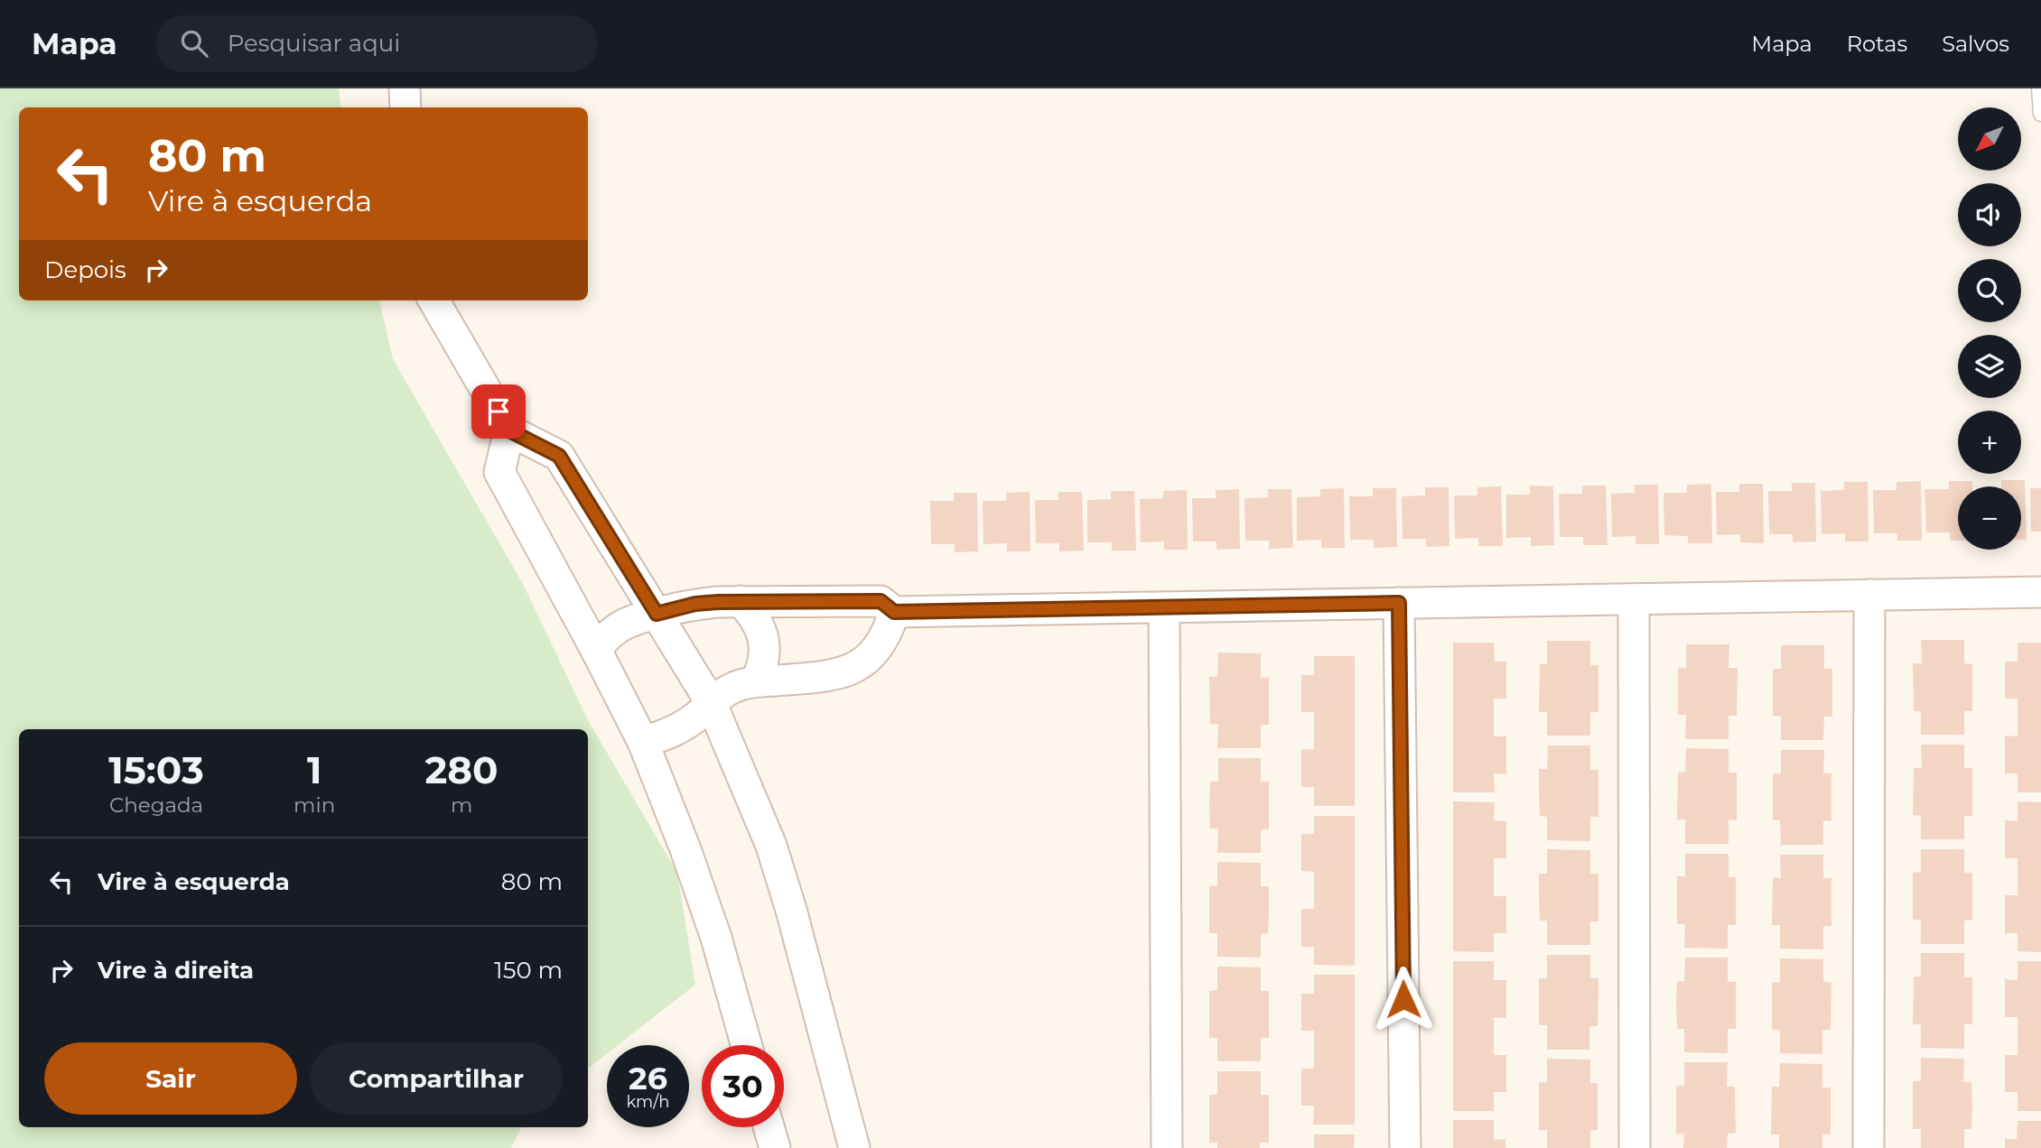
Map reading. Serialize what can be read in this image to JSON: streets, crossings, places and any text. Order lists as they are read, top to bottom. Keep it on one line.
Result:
{"north":"bottom left","page":{"header":"Mapa","search":"Pesquisar aqui","nav":["Mapa","Rotas","Salvos"],"map_buttons":["+","−"],"turn":["80 m","Vire à esquerda"],"then":"Depois","eta":["15:03","Chegada","1","min","280","m"],"list":[{"name":"Vire à esquerda","value":"80 m"},{"name":"Vire à direita","value":"150 m"}],"buttons":["Sair","Compartilhar"],"speed":"26 km/h","limit":"30"}}
